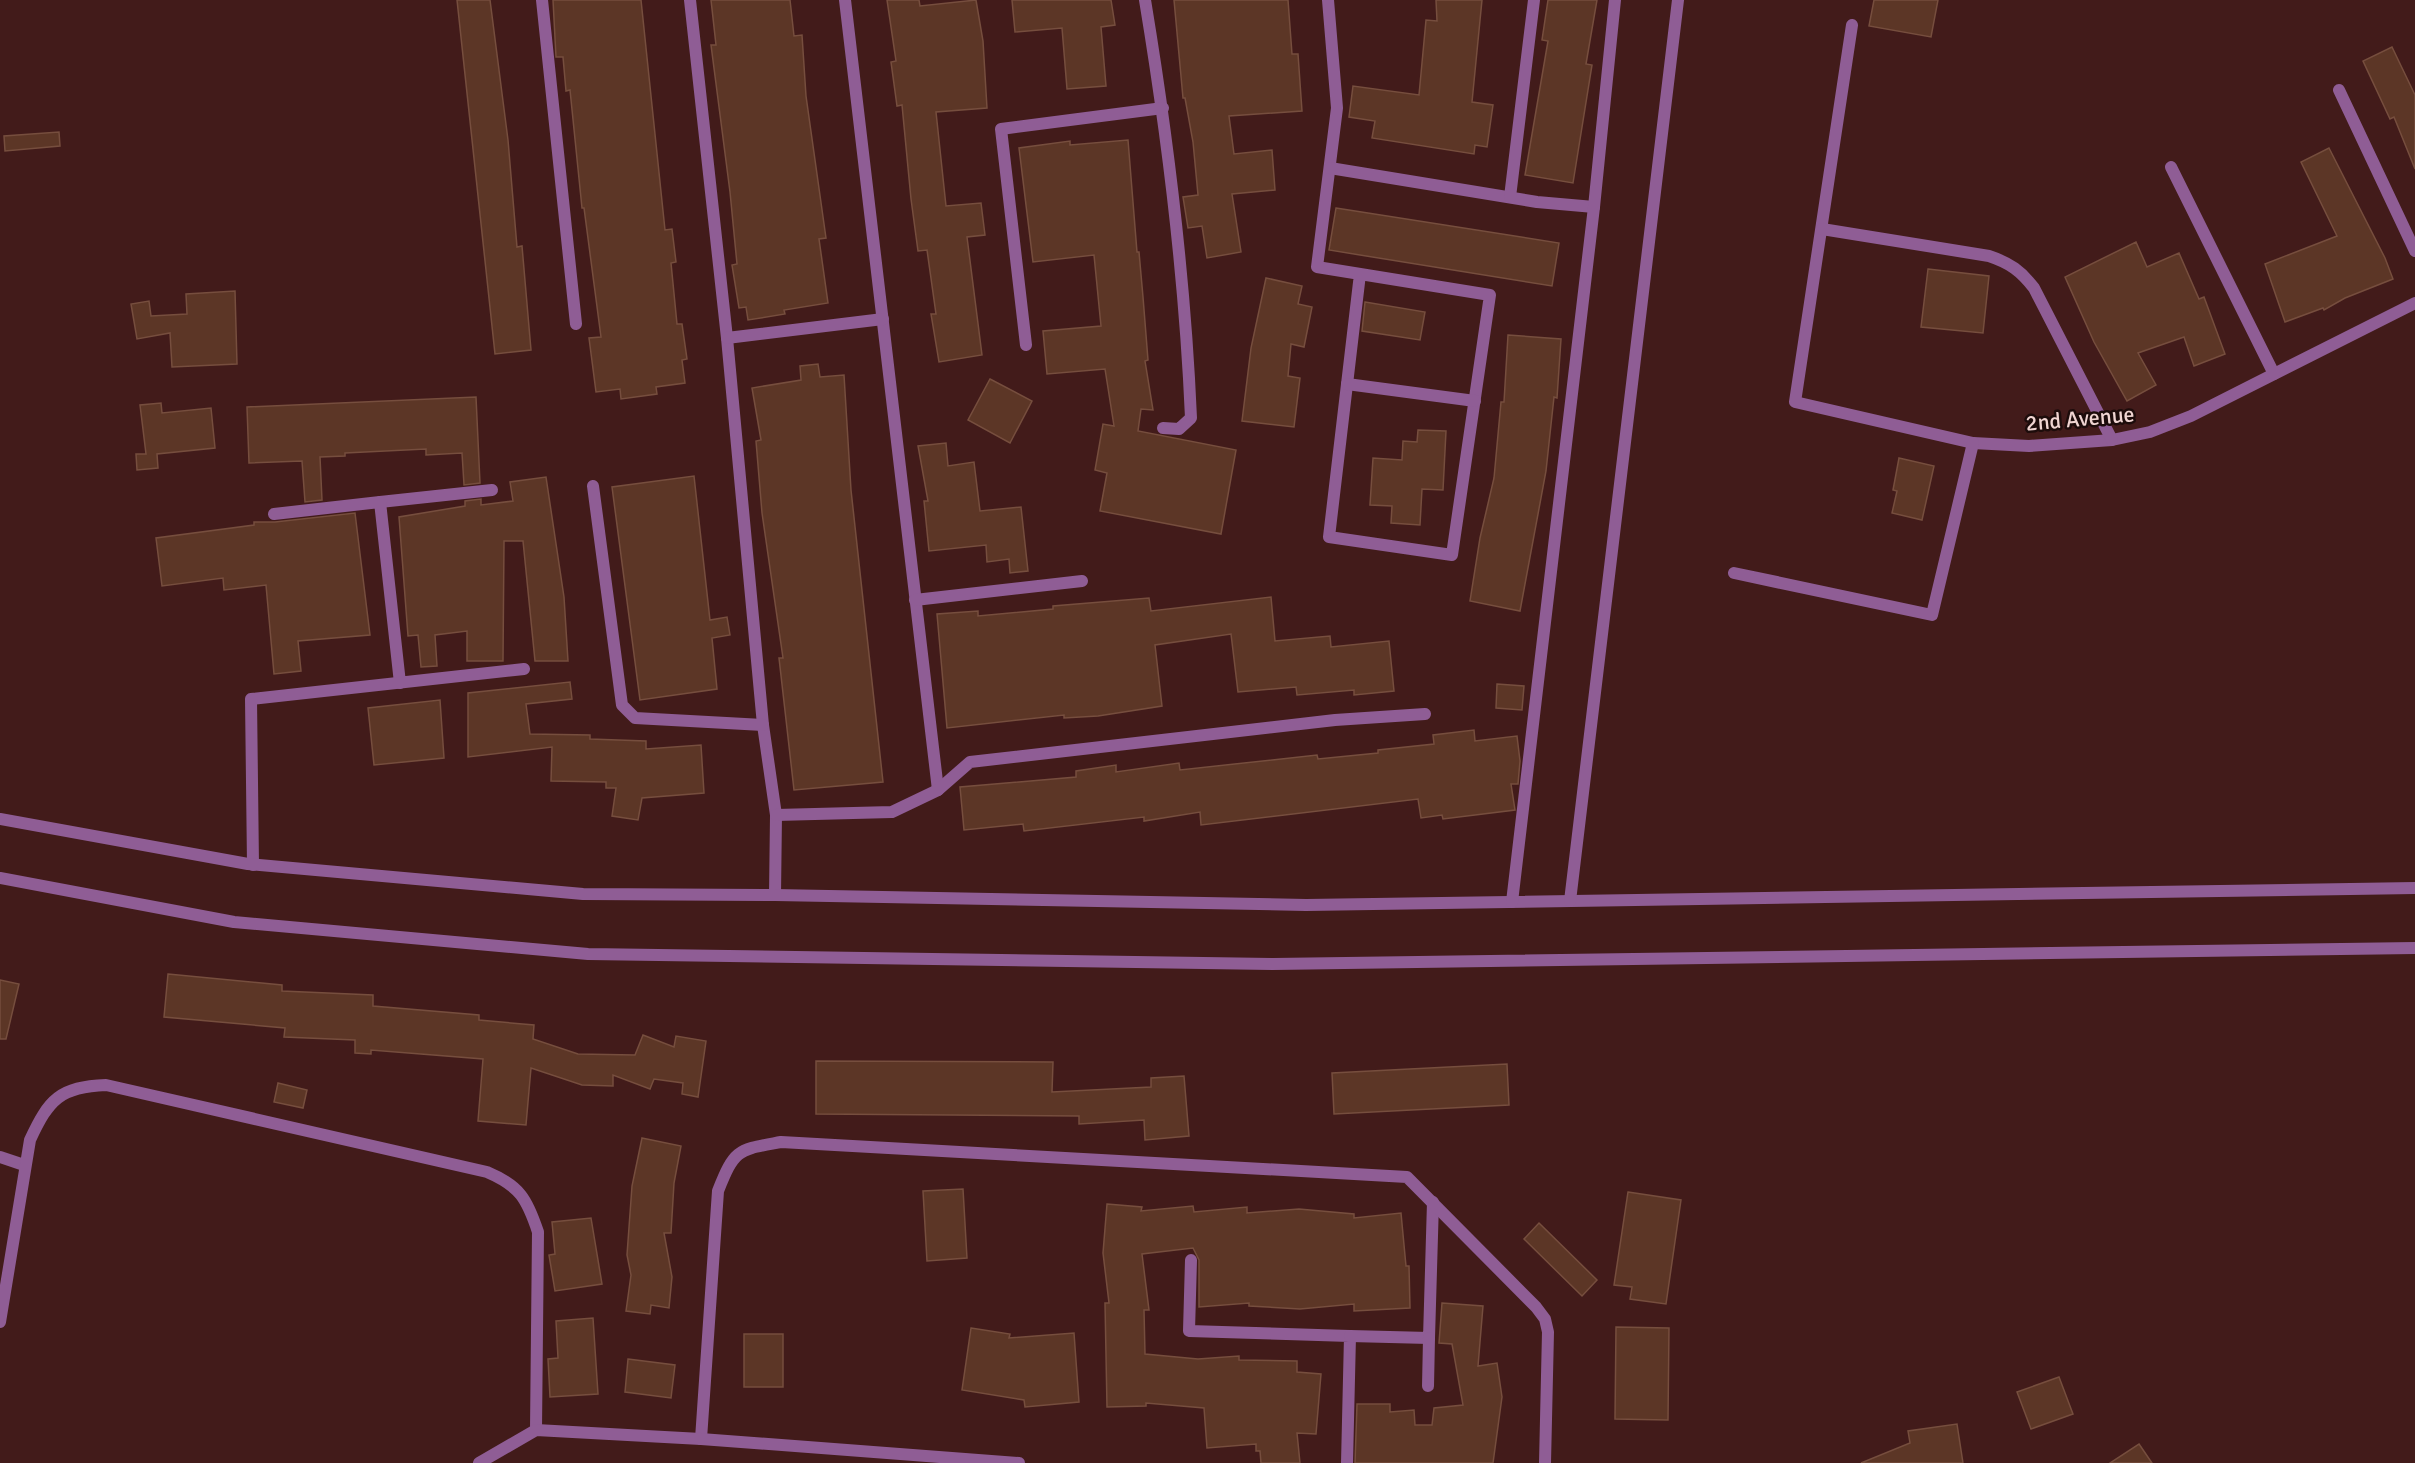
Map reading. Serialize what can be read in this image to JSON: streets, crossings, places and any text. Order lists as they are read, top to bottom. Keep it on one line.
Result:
{"streets":{"street":["2nd Avenue"]}}
